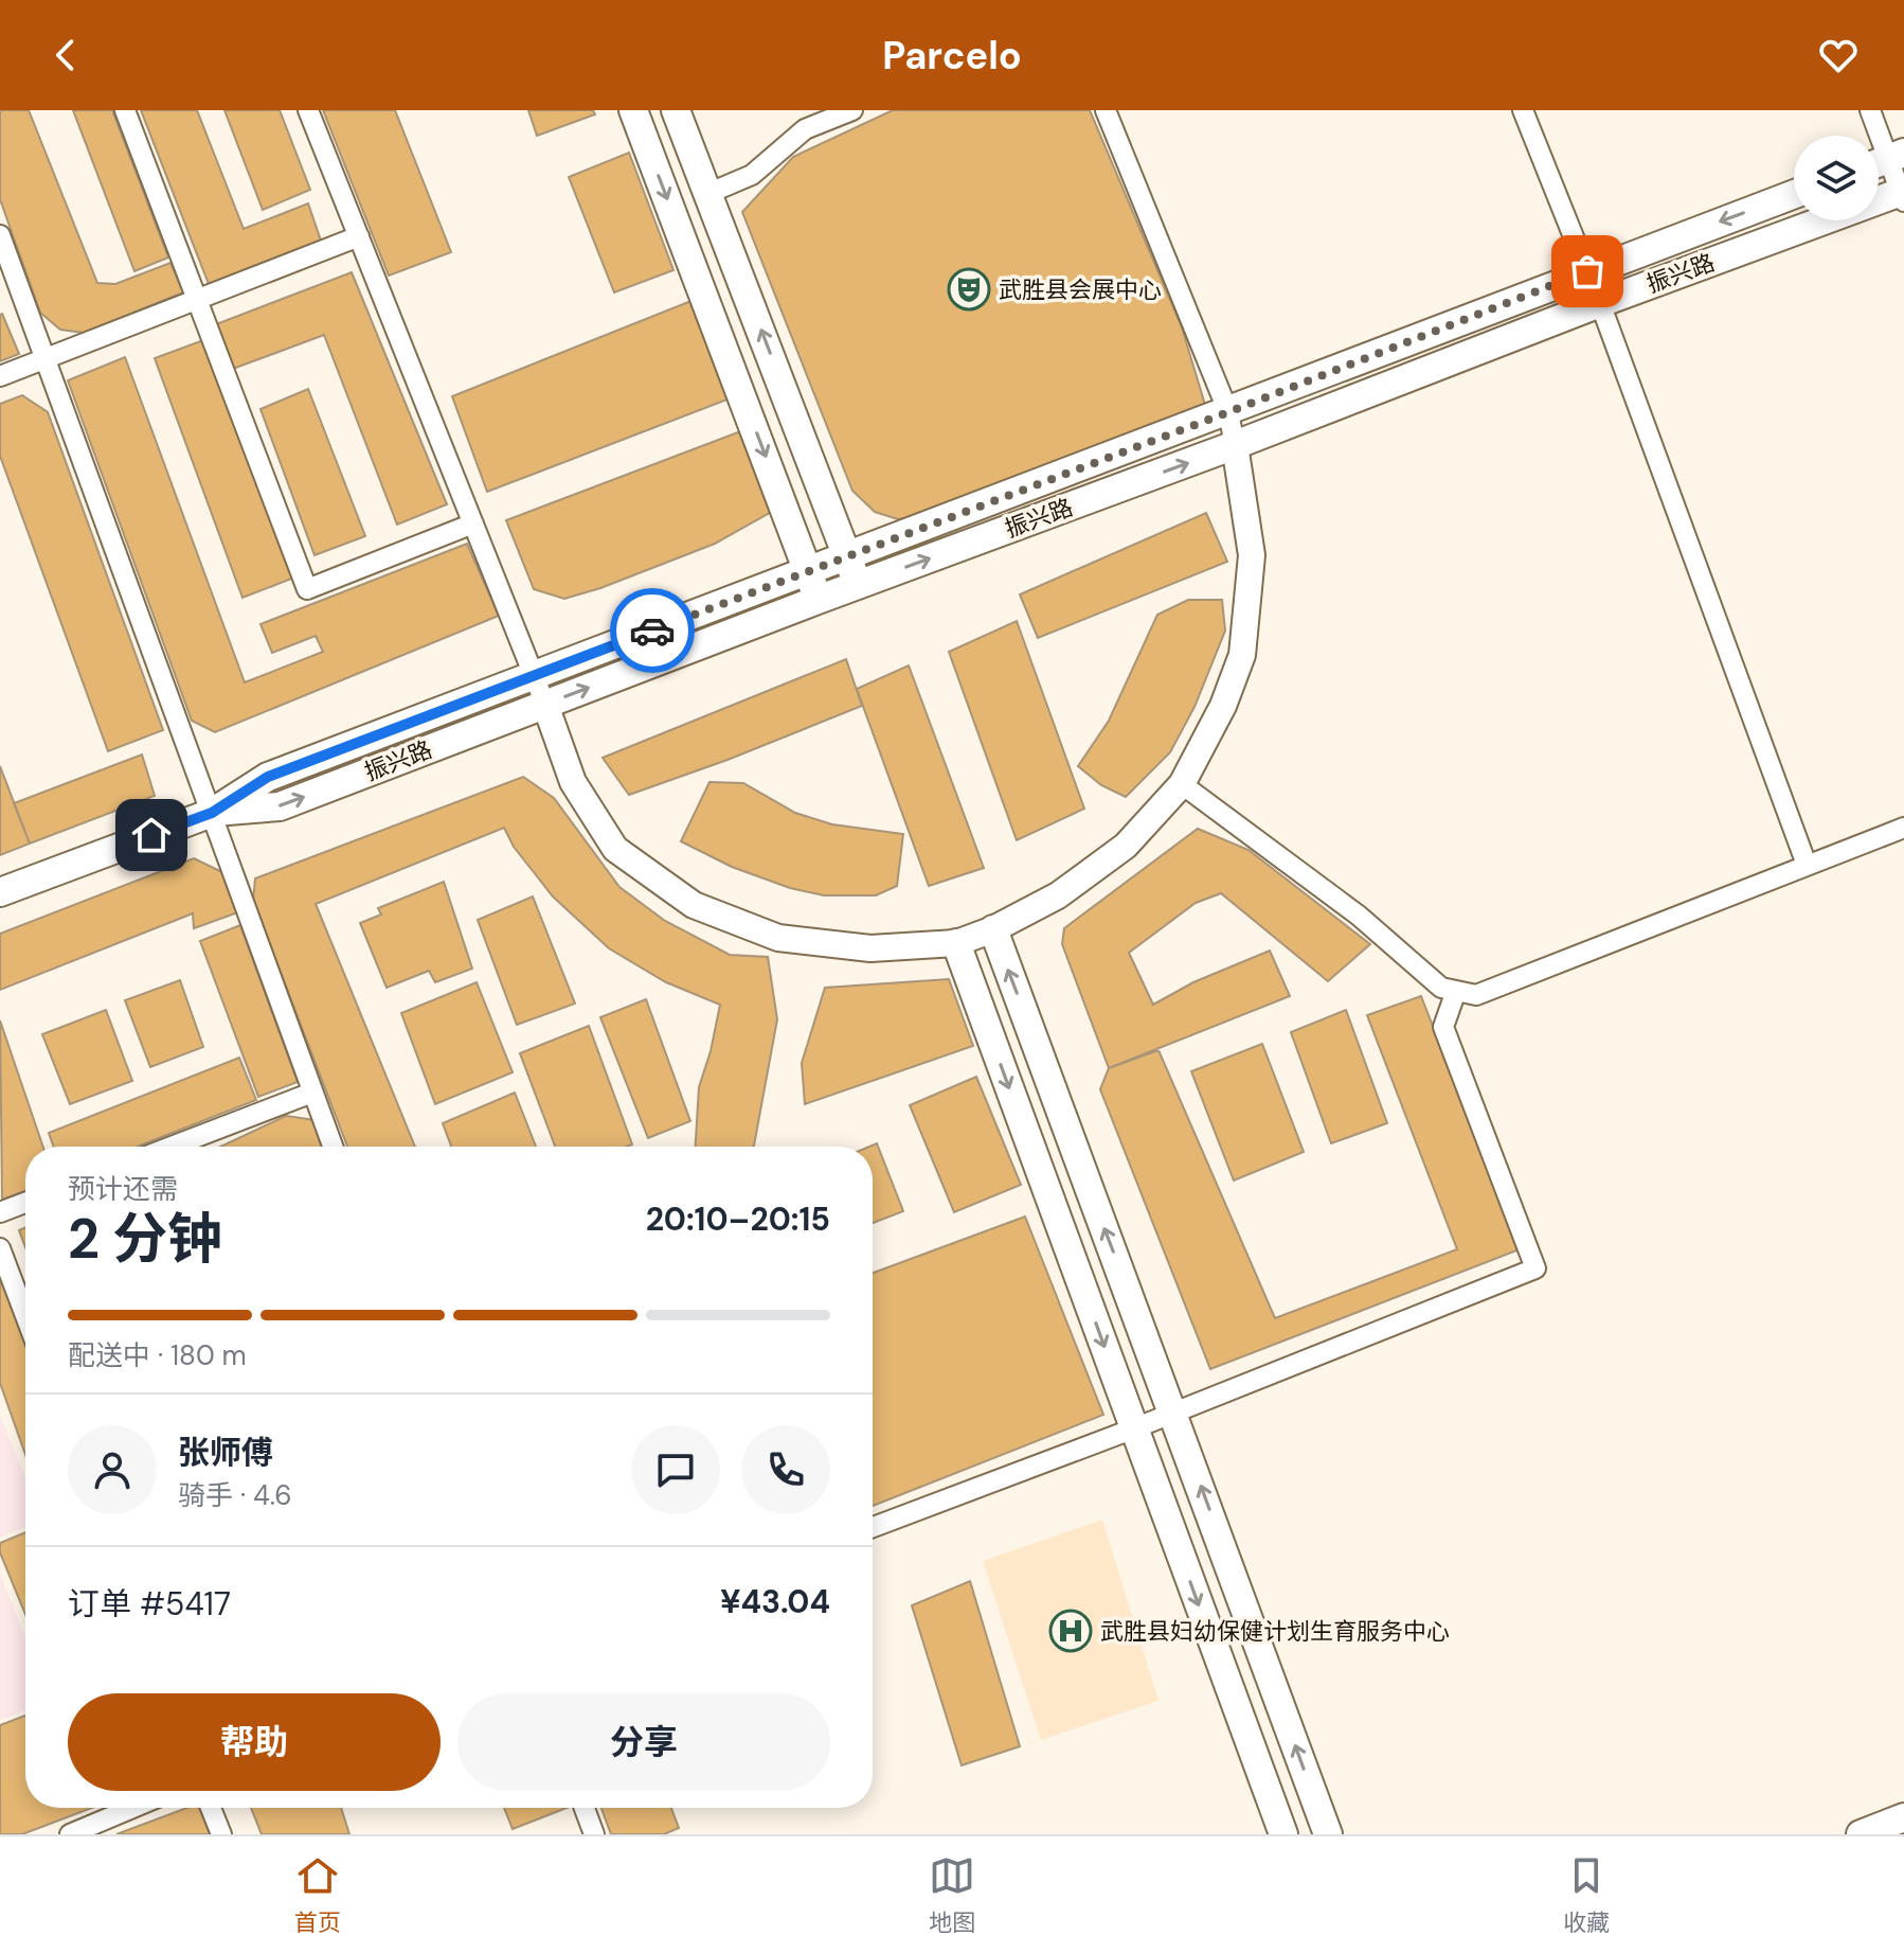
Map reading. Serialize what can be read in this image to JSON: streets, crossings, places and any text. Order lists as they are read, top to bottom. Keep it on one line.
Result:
{"streets":{"main road":["振兴路"]},"places":{"theatre":["武胜县会展中心"],"hospital":["武胜县妇幼保健计划生育服务中心"]},"page":{"header":"Parcelo","heading":["2 分钟","预计还需","20:10–20:15"],"panel":["张师傅","骑手 · 4.6","订单 #5417","¥43.04"],"bar":"配送中 · 180 m","buttons":["帮助","分享"],"tabs":["首页","地图","收藏"]}}
